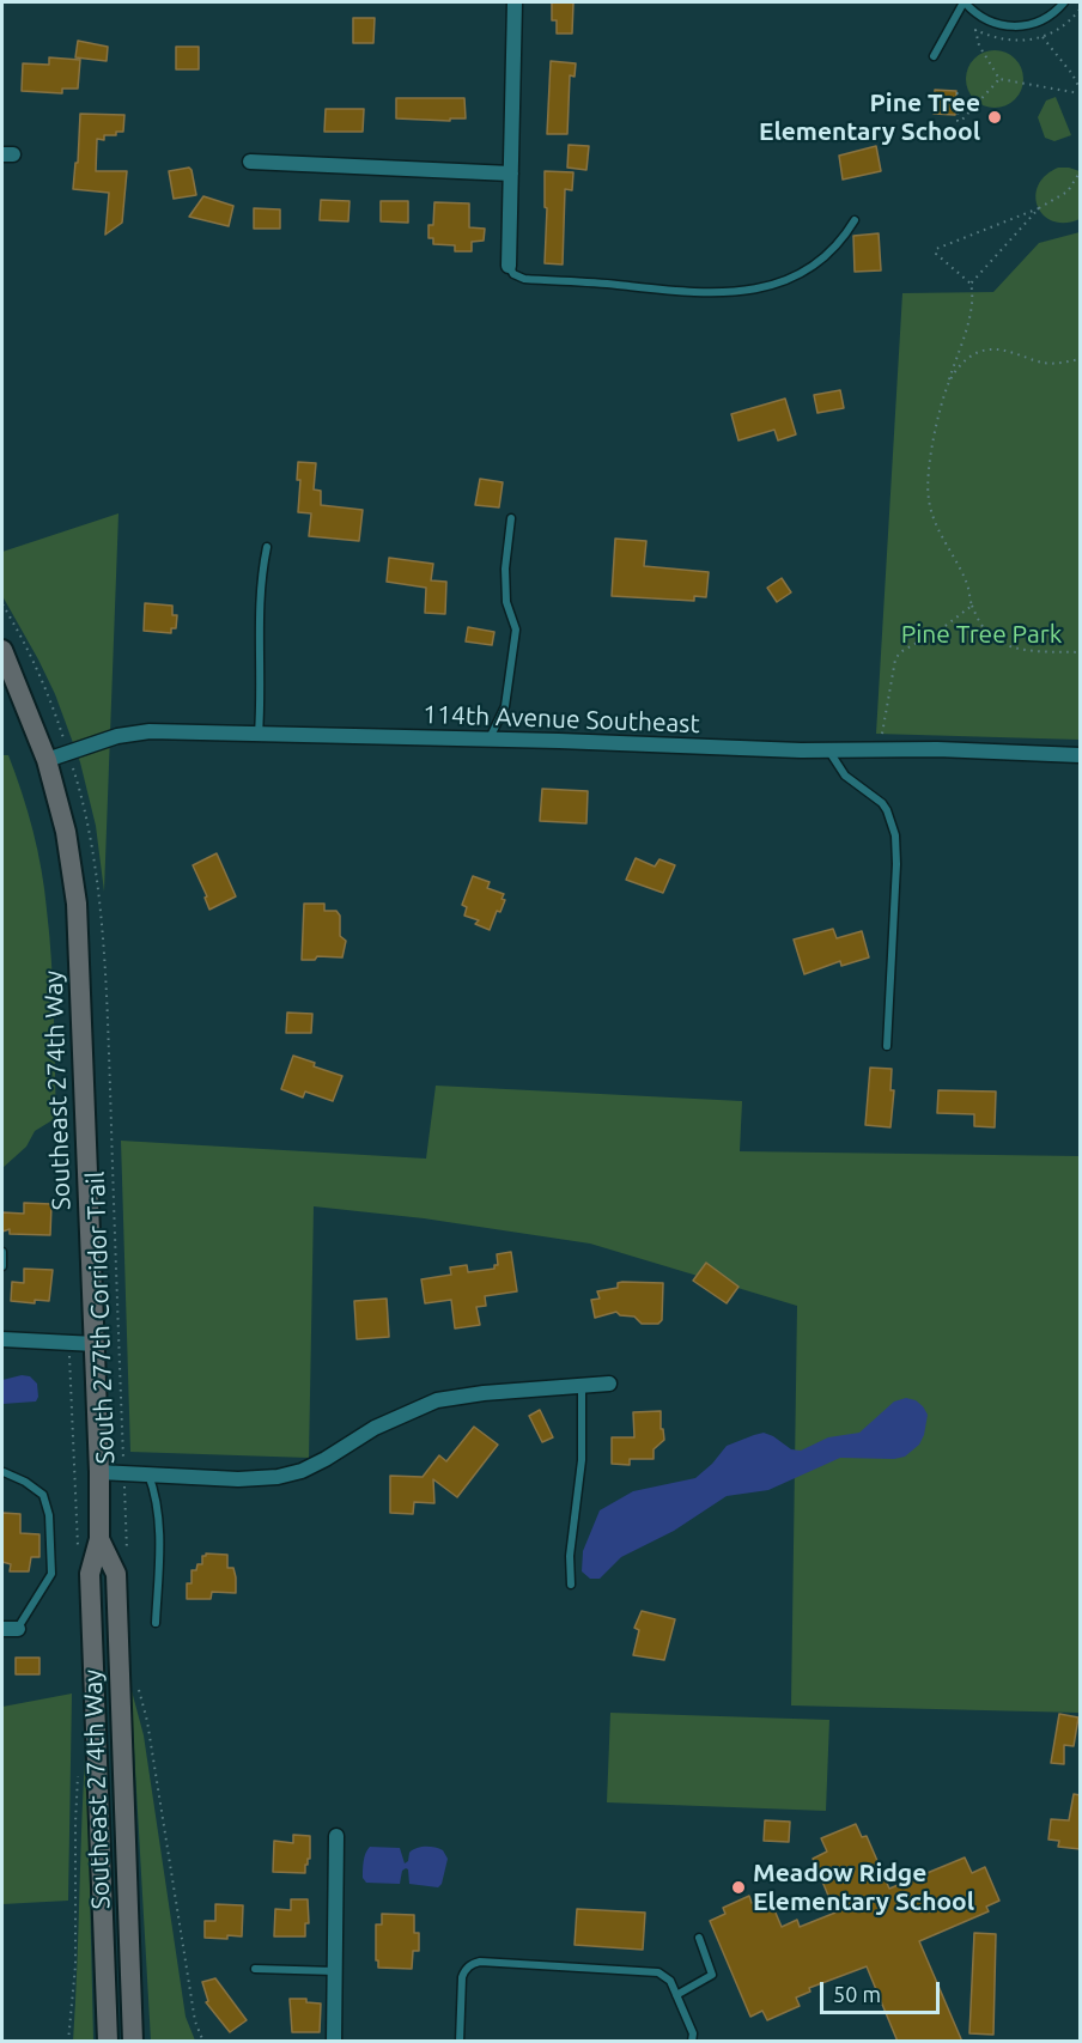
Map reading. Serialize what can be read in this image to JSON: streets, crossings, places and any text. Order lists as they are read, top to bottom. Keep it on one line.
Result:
{"streets":{"main road":["Southeast 274th Way"],"street":["114th Avenue Southeast"],"path":["South 277th Corridor Trail"]},"crossings":[["114th Avenue Southeast","Southeast 274th Way"],["114th Avenue Southeast","South 277th Corridor Trail"]],"parks":["Pine Tree Park"],"places":["Pine Tree Elementary School","Meadow Ridge Elementary School"],"scale_bar":"50 m"}
